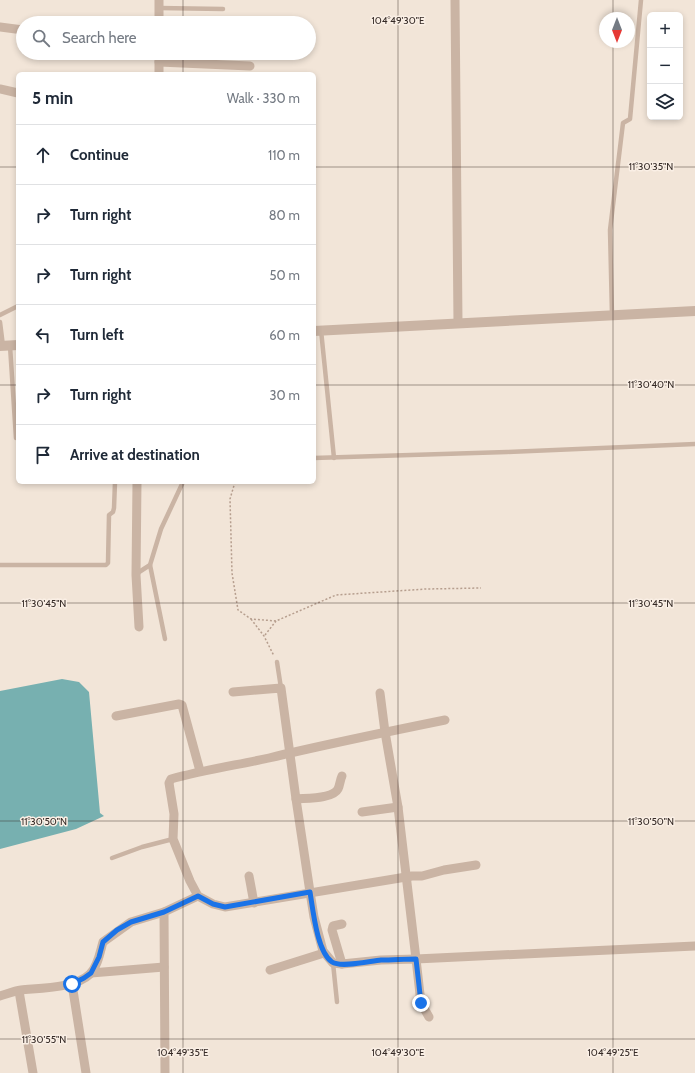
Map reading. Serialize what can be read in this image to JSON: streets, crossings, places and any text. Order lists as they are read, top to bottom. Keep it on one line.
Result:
{"north":"bottom","page":{"map_buttons":["+","−"],"search":"Search here","heading":["5 min","Walk · 330 m"],"list":[["Continue","110 m"],["Turn right","80 m"],["Turn right","50 m"],["Turn left","60 m"],["Turn right","30 m"],"Arrive at destination"]},"coordinates":["104°49'30\"E","11°30'35\"N","11°30'40\"N","11°30'45\"N","11°30'50\"N","11°30'55\"N","104°49'35\"E","104°49'25\"E"]}
